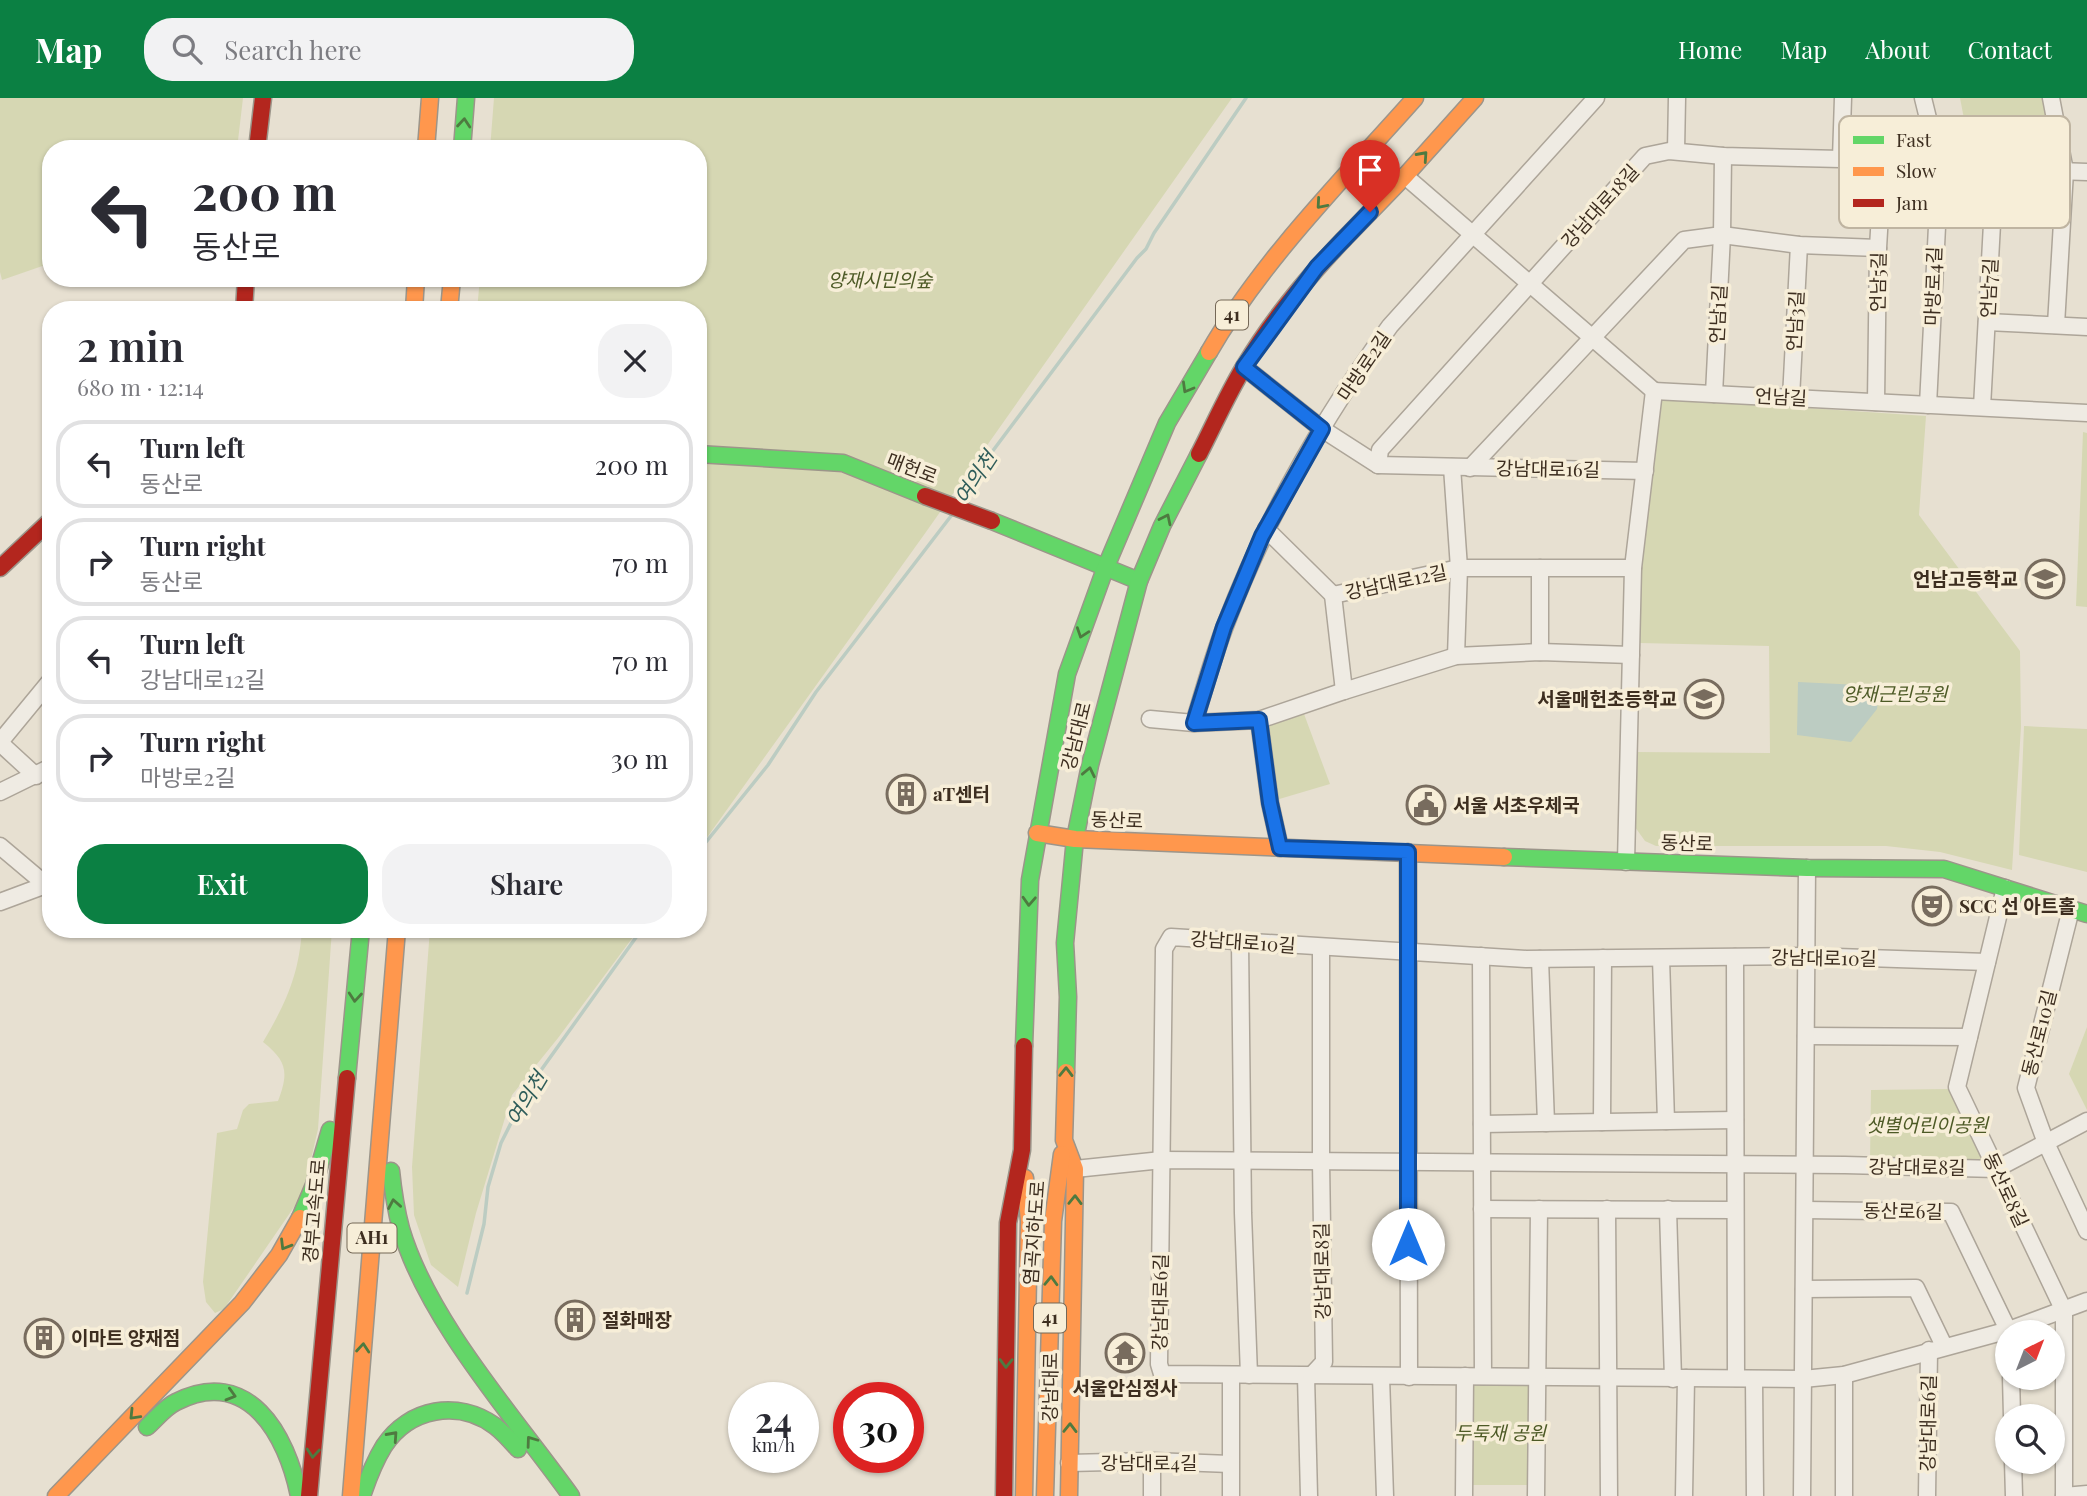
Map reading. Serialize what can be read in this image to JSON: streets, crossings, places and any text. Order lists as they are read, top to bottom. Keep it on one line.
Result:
{"streets":{"main road":["41","매헌로","강남대로","동산로","경부고속도로","염곡지하도로","AH1"],"street":["강남대로18길","언남5길","마방로4길","언남7길","언남1길","언남3길","마방로2길","언남길","강남대로16길","강남대로12길","강남대로10길","동산로10길","강남대로8길","동산로8길","동산로6길","강남대로6길","강남대로4길"]},"crossings":[["강남대로18길","언남1길"],["강남대로18길","강남대로16길"],["언남5길","언남길"],["마방로4길","언남길"],["언남7길","언남길"],["언남1길","언남길"],["언남3길","언남길"],["마방로2길","강남대로12길"],["매헌로","강남대로"],["강남대로","동산로"],["강남대로","강남대로8길"],["강남대로","염곡지하도로"],["강남대로","강남대로4길"],["동산로","동산로10길"],["동산로","동산로8길"],["강남대로10길","강남대로8길"],["강남대로10길","동산로8길"],["강남대로10길","강남대로6길"],["동산로10길","강남대로8길"],["강남대로8길","동산로8길"],["강남대로8길","강남대로6길"],["동산로8길","강남대로6길"]],"water":["여의천"],"parks":["양재시민의숲","양재근린공원","샛별어린이공원","두둑재 공원"],"places":{"school or university":["언남고등학교","서울매헌초등학교"],"building":["aT센터","절화매장","이마트 양재점"],"public building":["서울 서초우체국"],"theatre":["SCC 선 아트홀"],"temple":["서울안심정사"]},"legend":["Fast","Slow","Jam"],"north":"top right","page":{"header":"Map","search":"Search here","nav":["Home","Map","About","Contact"],"turn":["200 m","동산로"],"heading":["2 min","680 m · 12:14"],"list":[{"name":"Turn left","note":"동산로","value":"200 m"},{"name":"Turn right","note":"동산로","value":"70 m"},{"name":"Turn left","note":"강남대로12길","value":"70 m"},{"name":"Turn right","note":"마방로2길","value":"30 m"}],"buttons":["Exit","Share"],"speed":"24 km/h","limit":"30"}}
